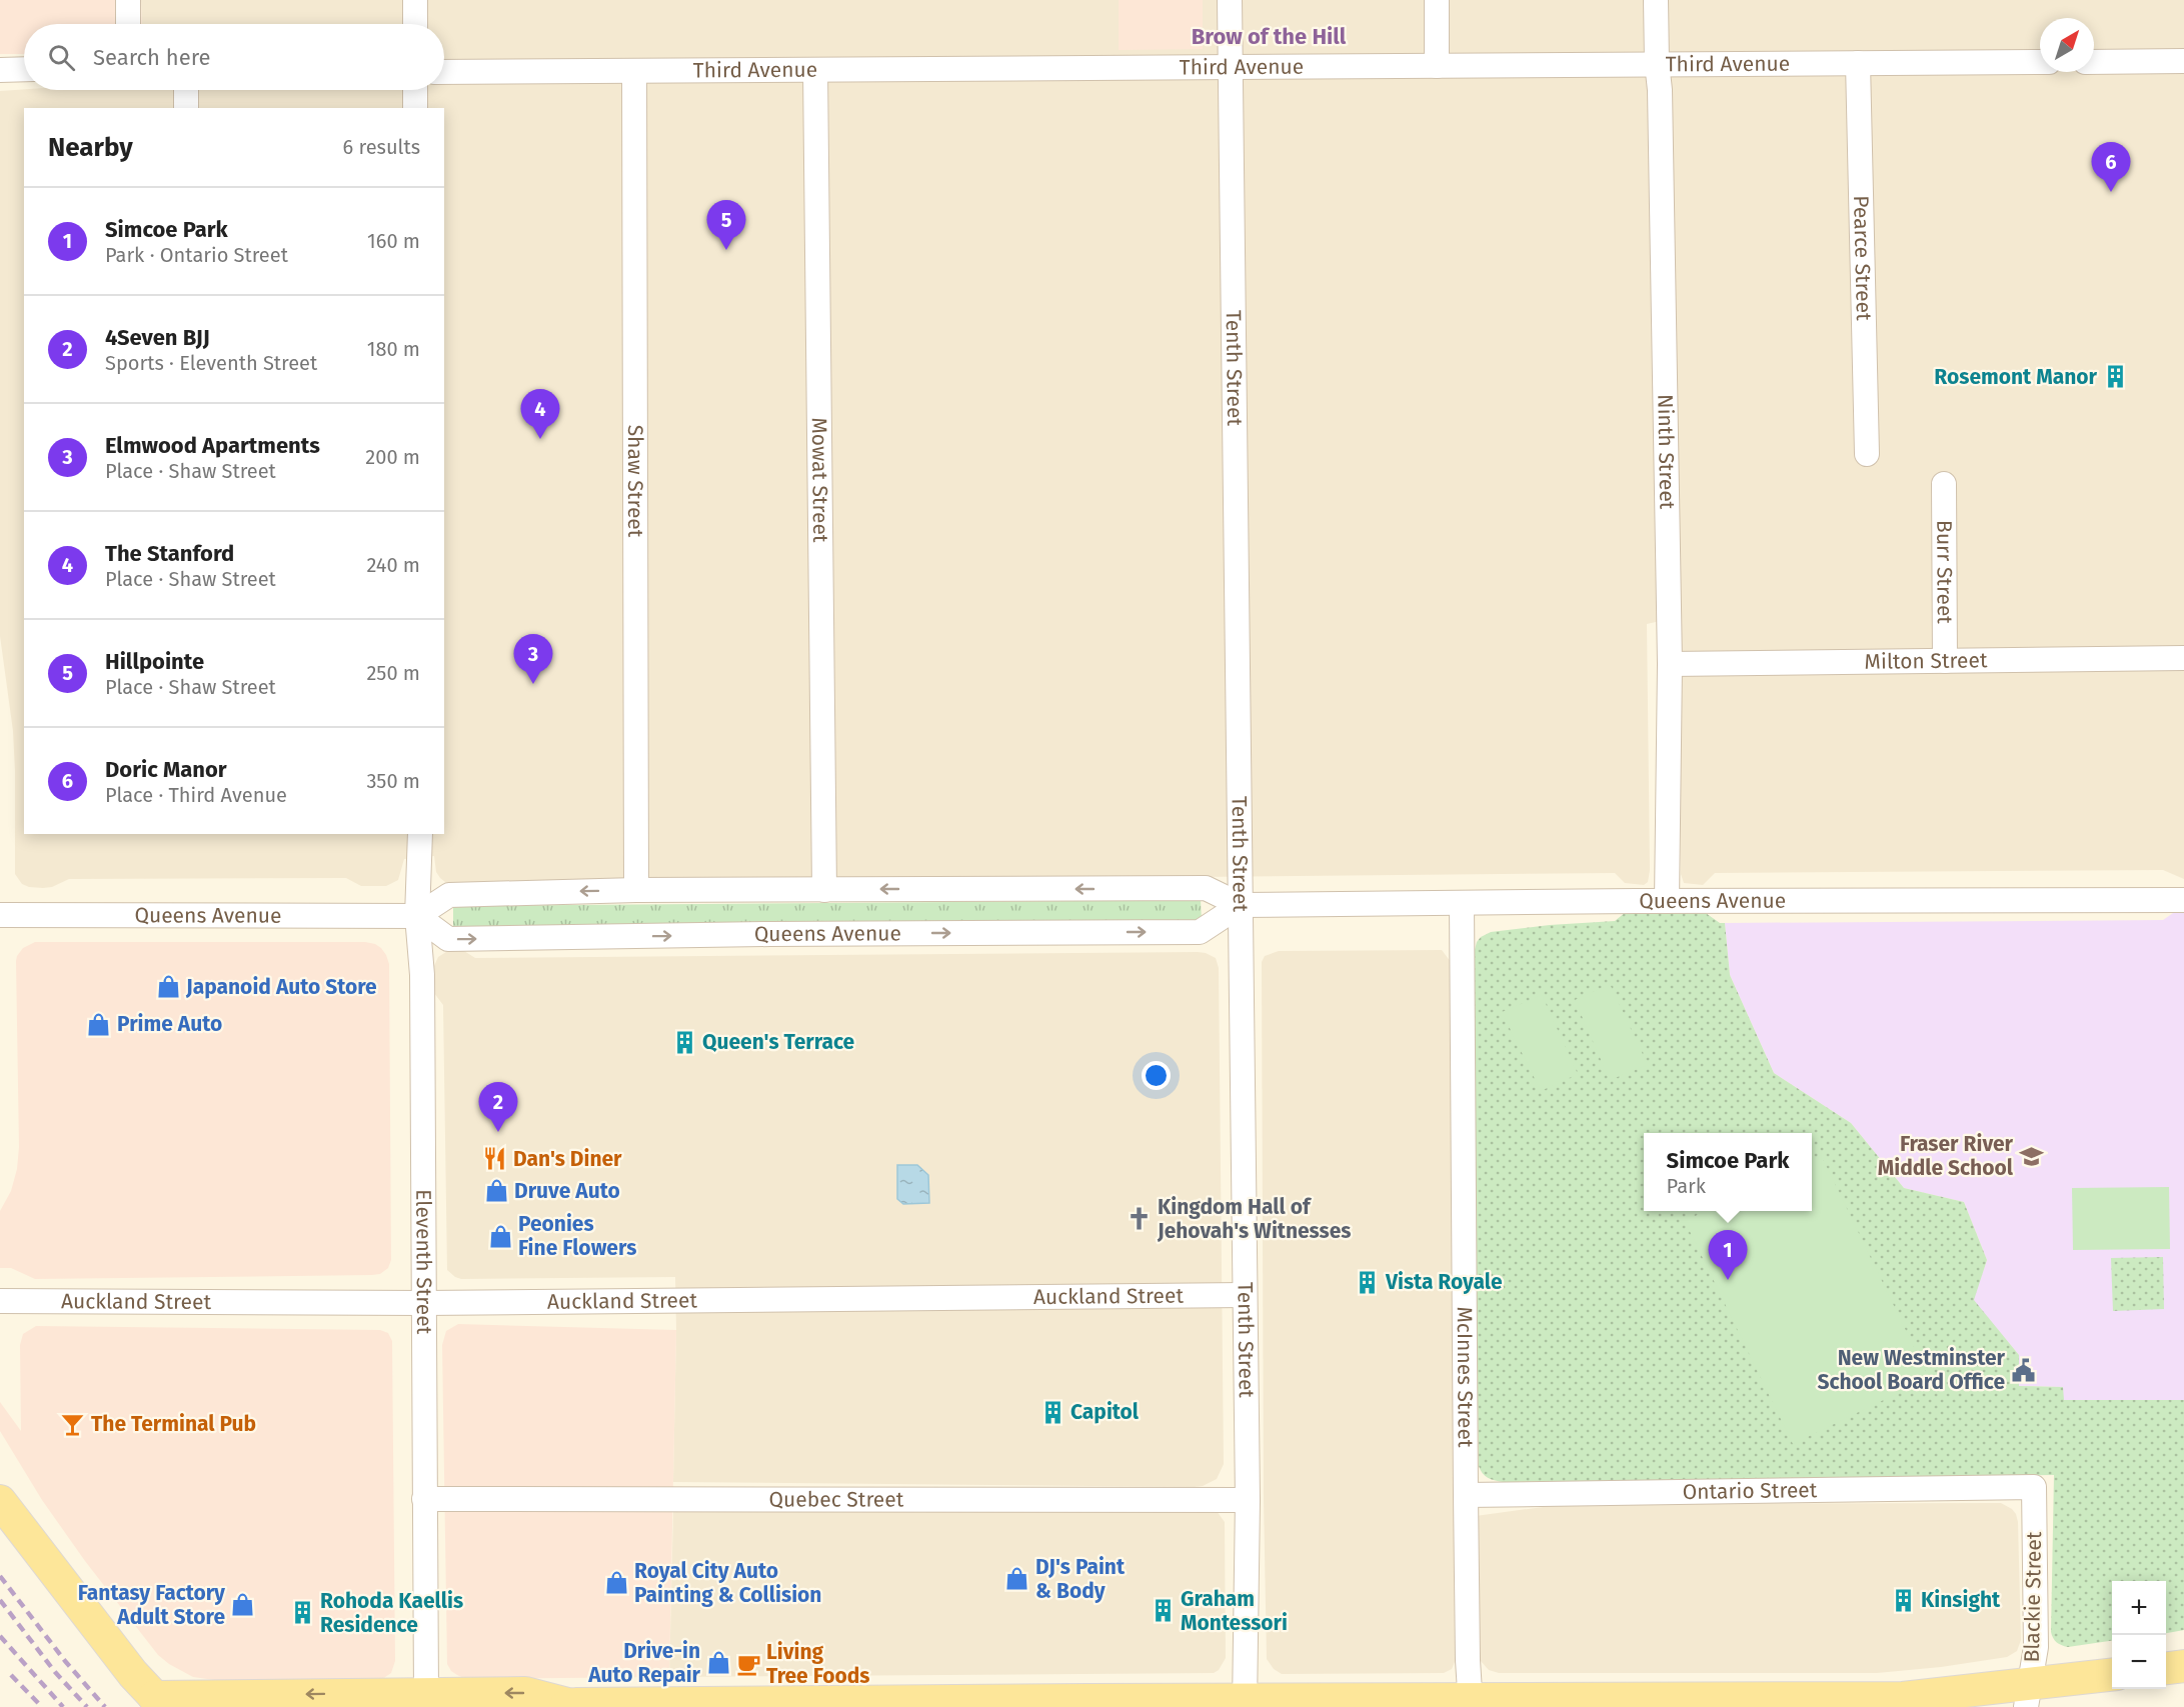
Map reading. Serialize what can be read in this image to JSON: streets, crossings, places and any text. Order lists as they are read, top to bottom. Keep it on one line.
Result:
{"streets":{"street":["Third Avenue","Pearce Street","Tenth Street","Ninth Street","Mowat Street","Shaw Street","Burr Street","Milton Street","Queens Avenue","Eleventh Street","Auckland Street","McInnes Street","Ontario Street","Quebec Street","Blackie Street"]},"crossings":[["Third Avenue","Pearce Street"],["Third Avenue","Tenth Street"],["Third Avenue","Ninth Street"],["Third Avenue","Mowat Street"],["Third Avenue","Shaw Street"],["Tenth Street","Queens Avenue"],["Tenth Street","Auckland Street"],["Tenth Street","Quebec Street"],["Ninth Street","Milton Street"],["Ninth Street","Queens Avenue"],["Mowat Street","Queens Avenue"],["Shaw Street","Queens Avenue"],["Burr Street","Milton Street"],["Queens Avenue","Eleventh Street"],["Queens Avenue","McInnes Street"],["Eleventh Street","Auckland Street"],["Eleventh Street","Quebec Street"],["McInnes Street","Ontario Street"],["Ontario Street","Blackie Street"]],"districts":["Brow of the Hill"],"places":{"building":["Rosemont Manor","Queen's Terrace","Vista Royale","Capitol","Kinsight","Graham Montessori","Rohoda Kaellis Residence"],"shop":["Japanoid Auto Store","Prime Auto","Druve Auto","Peonies Fine Flowers","DJ's Paint & Body","Royal City Auto Painting & Collision","Fantasy Factory Adult Store","Drive-in Auto Repair"],"school or university":["Fraser River Middle School"],"restaurant":["Dan's Diner"],"church":["Kingdom Hall of Jehovah's Witnesses"],"public building":["New Westminster School Board Office"],"bar":["The Terminal Pub"],"cafe":["Living Tree Foods"]},"north":"top right","page":{"search":"Search here","heading":["Nearby","6 results"],"pins":["6","5","4","3","2","1"],"list":[{"mark":"1","name":"Simcoe Park","note":"Park · Ontario Street","value":"160 m"},{"mark":"2","name":"4Seven BJJ","note":"Sports · Eleventh Street","value":"180 m"},{"mark":"3","name":"Elmwood Apartments","note":"Place · Shaw Street","value":"200 m"},{"mark":"4","name":"The Stanford","note":"Place · Shaw Street","value":"240 m"},{"mark":"5","name":"Hillpointe","note":"Place · Shaw Street","value":"250 m"},{"mark":"6","name":"Doric Manor","note":"Place · Third Avenue","value":"350 m"}],"popup":["Simcoe Park","Park"],"map_buttons":["+","−"]}}
